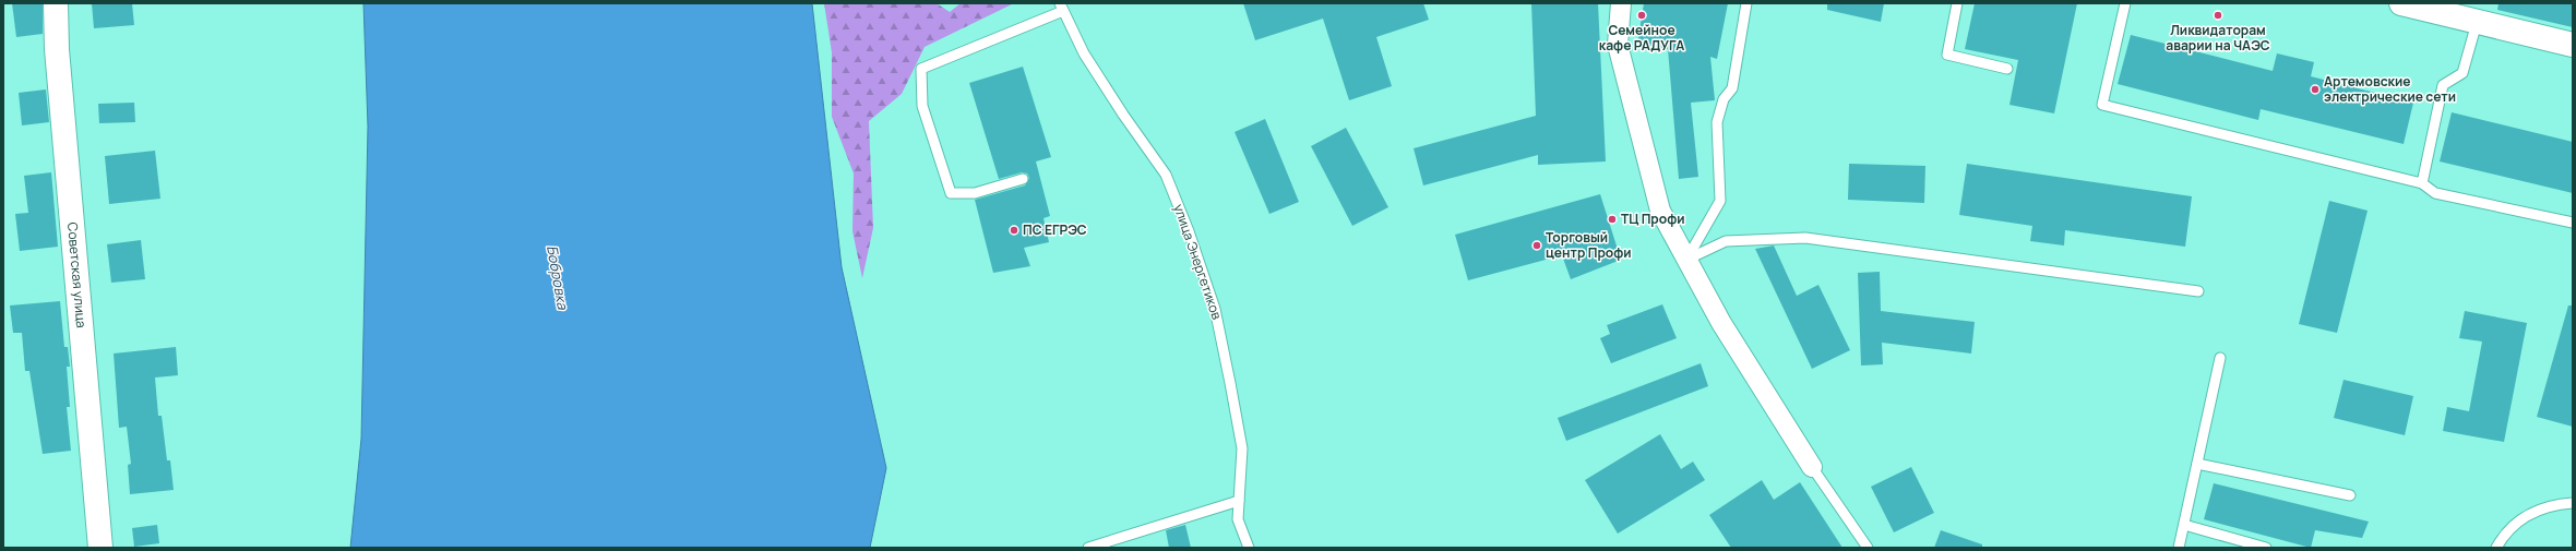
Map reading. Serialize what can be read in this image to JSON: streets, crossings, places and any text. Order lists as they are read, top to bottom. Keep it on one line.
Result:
{"streets":{"street":["Советская улица"],"lane":["улица Энергетиков"]},"water":["Бобровка"],"places":["Семейное кафе РАДУГА","Ликвидаторам аварии на ЧАЭС","Артемовские электрические сети","ТЦ Профи","ПС ЕГРЭС","Торговый центр Профи"]}
